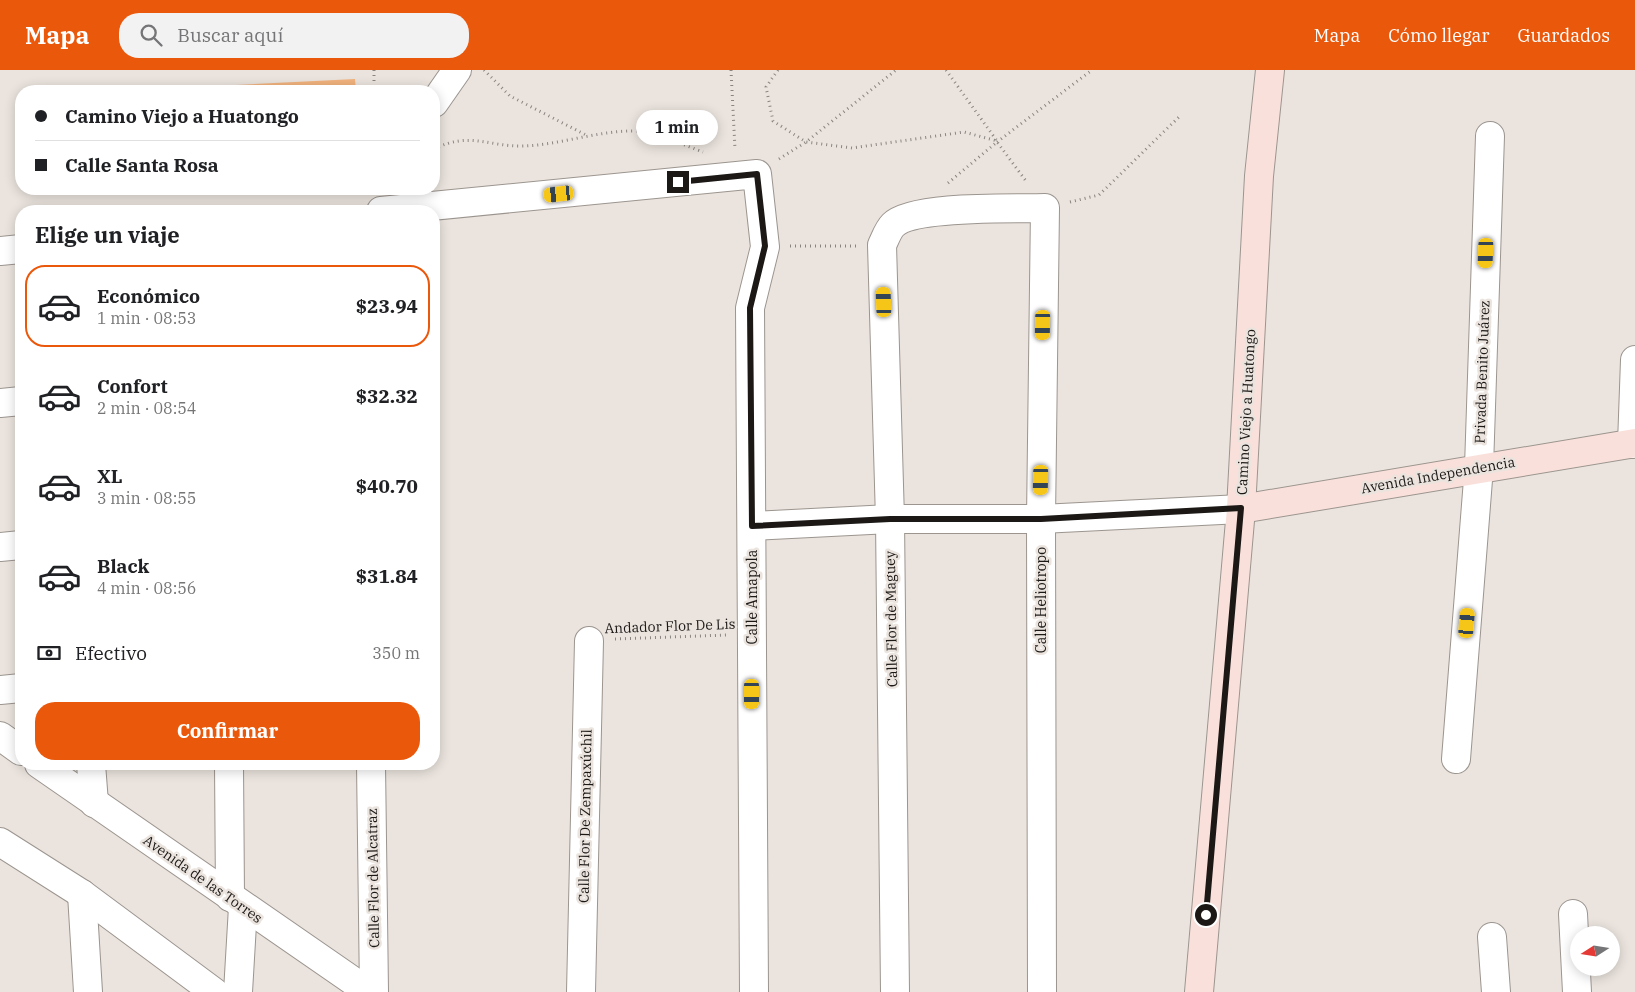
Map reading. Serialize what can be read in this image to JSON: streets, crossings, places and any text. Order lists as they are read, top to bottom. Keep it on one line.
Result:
{"streets":{"main road":["Camino Viejo a Huatongo","Avenida Independencia"],"street":["Privada Benito Juárez","Calle Amapola","Calle Heliotropo","Calle Flor de Maguey","Calle Flor De Zempaxúchil","Calle Flor de Alcatraz","Avenida de las Torres"],"path":["Andador Flor De Lis"]},"crossings":[["Privada Benito Juárez","Avenida Independencia"],["Camino Viejo a Huatongo","Avenida Independencia"],["Calle Amapola","Andador Flor De Lis"],["Andador Flor De Lis","Calle Flor De Zempaxúchil"]],"north":"left","page":{"header":"Mapa","search":"Buscar aquí","nav":["Mapa","Cómo llegar","Guardados"],"banner":["Camino Viejo a Huatongo","Calle Santa Rosa"],"bubble":"1 min","heading":"Elige un viaje","list":[{"name":"Económico","note":"1 min · 08:53","value":"$23.94"},{"name":"Confort","note":"2 min · 08:54","value":"$32.32"},{"name":"XL","note":"3 min · 08:55","value":"$40.70"},{"name":"Black","note":"4 min · 08:56","value":"$31.84"}],"pay":["Efectivo","350 m"],"buttons":"Confirmar"}}
